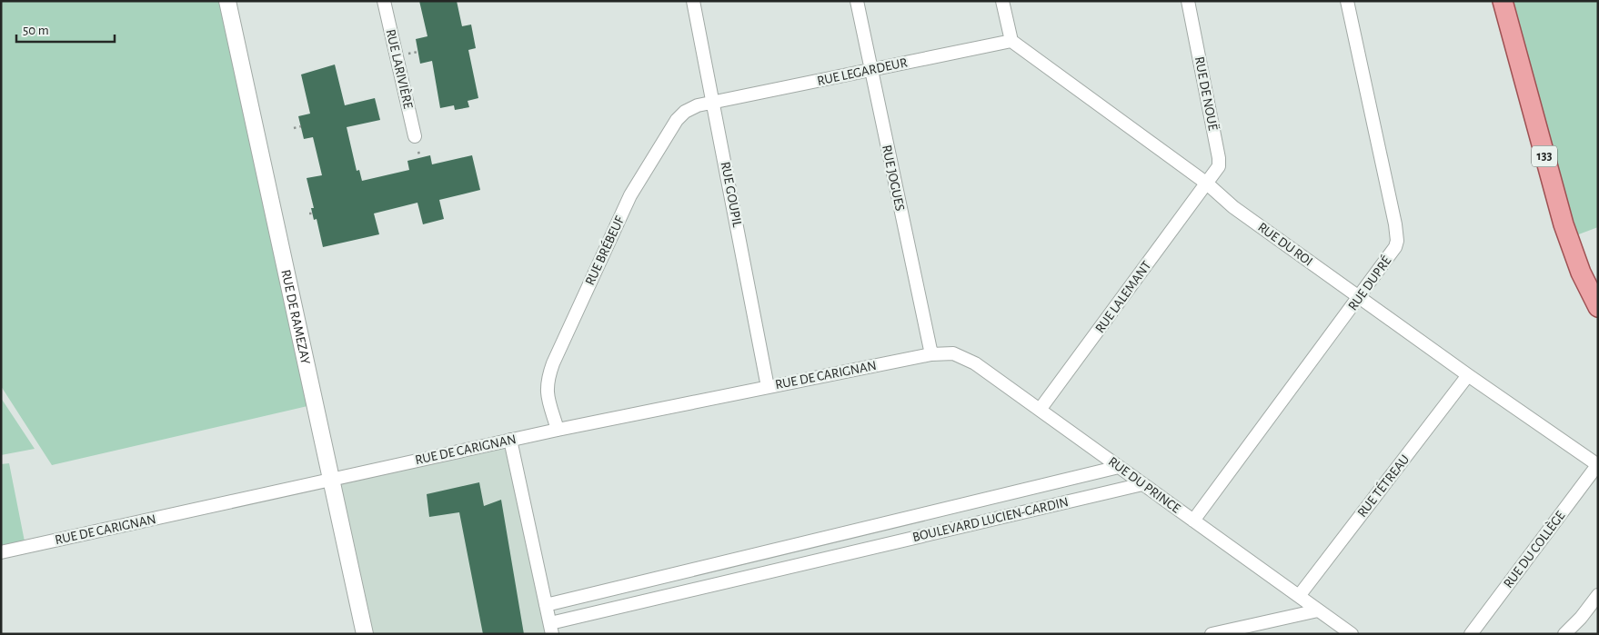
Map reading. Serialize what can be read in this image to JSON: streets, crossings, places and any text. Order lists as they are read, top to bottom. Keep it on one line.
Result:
{"streets":{"main road":["133"],"street":["RUE LARIVIÈRE","RUE LEGARDEUR","RUE DE NOUË","RUE JOGUES","RUE GOUPIL","RUE DU ROI","RUE BRÉBEUF","RUE DUPRÉ","RUE LALEMANT","RUE DE RAMEZAY","RUE DE CARIGNAN","RUE DU PRINCE","RUE TÉTREAU","BOULEVARD LUCIEN-CARDIN","RUE DU COLLÈGE"]},"crossings":[["RUE LEGARDEUR","RUE JOGUES"],["RUE LEGARDEUR","RUE GOUPIL"],["RUE LEGARDEUR","RUE DU ROI"],["RUE LEGARDEUR","RUE BRÉBEUF"],["RUE DE NOUË","RUE DU ROI"],["RUE DE NOUË","RUE LALEMANT"],["RUE JOGUES","RUE DE CARIGNAN"],["RUE JOGUES","RUE DU PRINCE"],["RUE GOUPIL","RUE BRÉBEUF"],["RUE GOUPIL","RUE DE CARIGNAN"],["RUE DU ROI","RUE DUPRÉ"],["RUE DU ROI","RUE LALEMANT"],["RUE DU ROI","RUE TÉTREAU"],["RUE DU ROI","RUE DU COLLÈGE"],["RUE BRÉBEUF","RUE DE CARIGNAN"],["RUE DUPRÉ","RUE DU PRINCE"],["RUE LALEMANT","RUE DU PRINCE"],["RUE DE RAMEZAY","RUE DE CARIGNAN"],["RUE DE CARIGNAN","RUE DU PRINCE"],["RUE DU PRINCE","RUE TÉTREAU"],["RUE DU PRINCE","BOULEVARD LUCIEN-CARDIN"]],"scale_bar":"50 m"}
